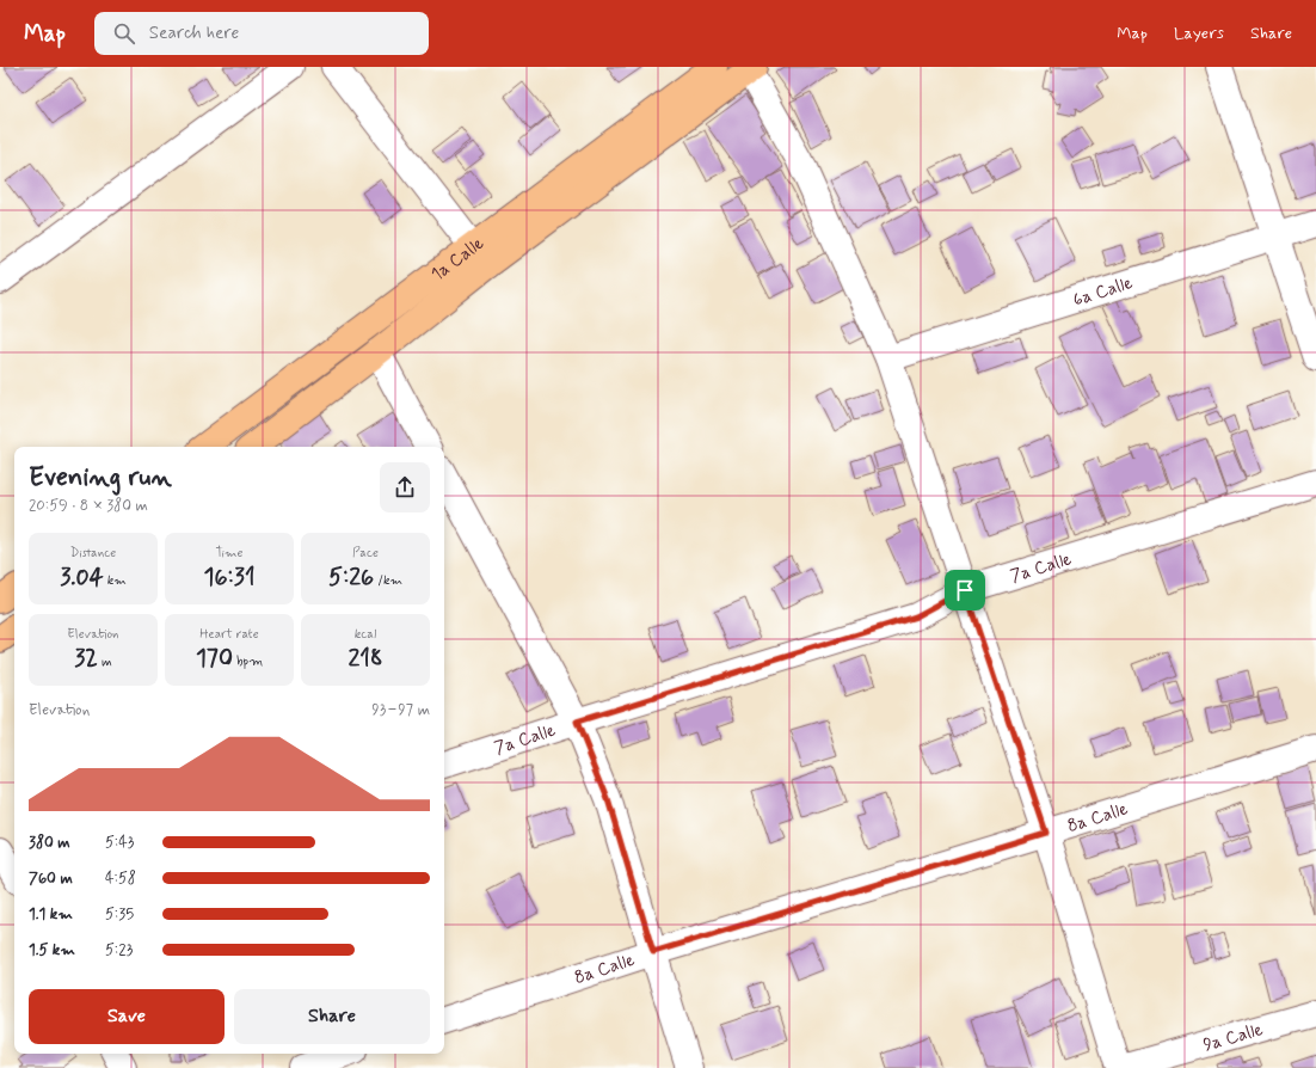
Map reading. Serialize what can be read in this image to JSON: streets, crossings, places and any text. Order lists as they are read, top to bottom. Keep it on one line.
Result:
{"streets":{"main road":["1a Calle"],"street":["6a Calle","7a Calle","8a Calle","9a Calle"]},"page":{"header":"Map","search":"Search here","nav":["Map","Layers","Share"],"heading":["Evening run","20:59 · 8 × 380 m"],"stats":[["Distance","3.04 km"],["Time","16:31"],["Pace","5:26 /km"],["Elevation","32 m"],["Heart rate","170 bpm"],["kcal","218"]],"chart":["Elevation","93–97 m"],"list":[{"name":"380 m","note":"5:43"},{"name":"760 m","note":"4:58"},{"name":"1.1 km","note":"5:35"},{"name":"1.5 km","note":"5:23"}],"buttons":["Save","Share"]}}
